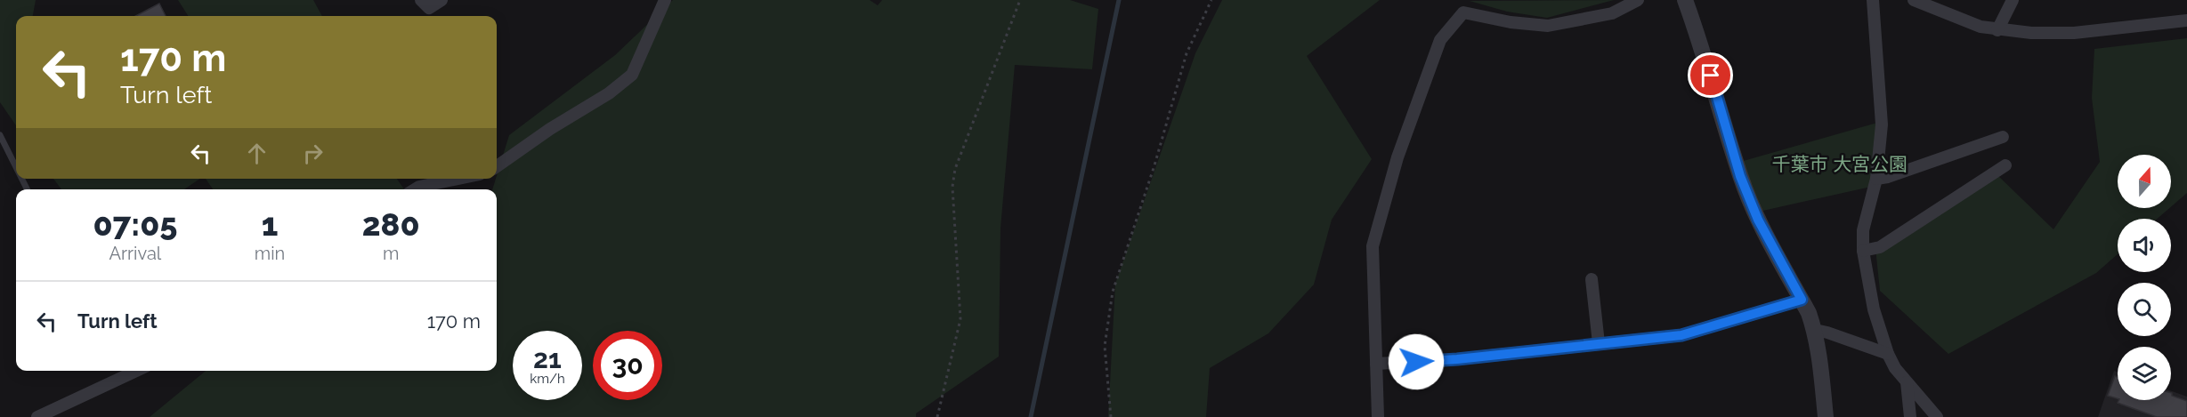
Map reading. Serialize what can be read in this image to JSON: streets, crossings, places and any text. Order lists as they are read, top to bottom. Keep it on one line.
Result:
{"parks":["千葉市 大宮公園"],"north":"top","page":{"turn":["170 m","Turn left"],"eta":["07:05","Arrival","1","min","280","m"],"list":[{"name":"Turn left","value":"170 m"}],"speed":"21 km/h","limit":"30"}}
